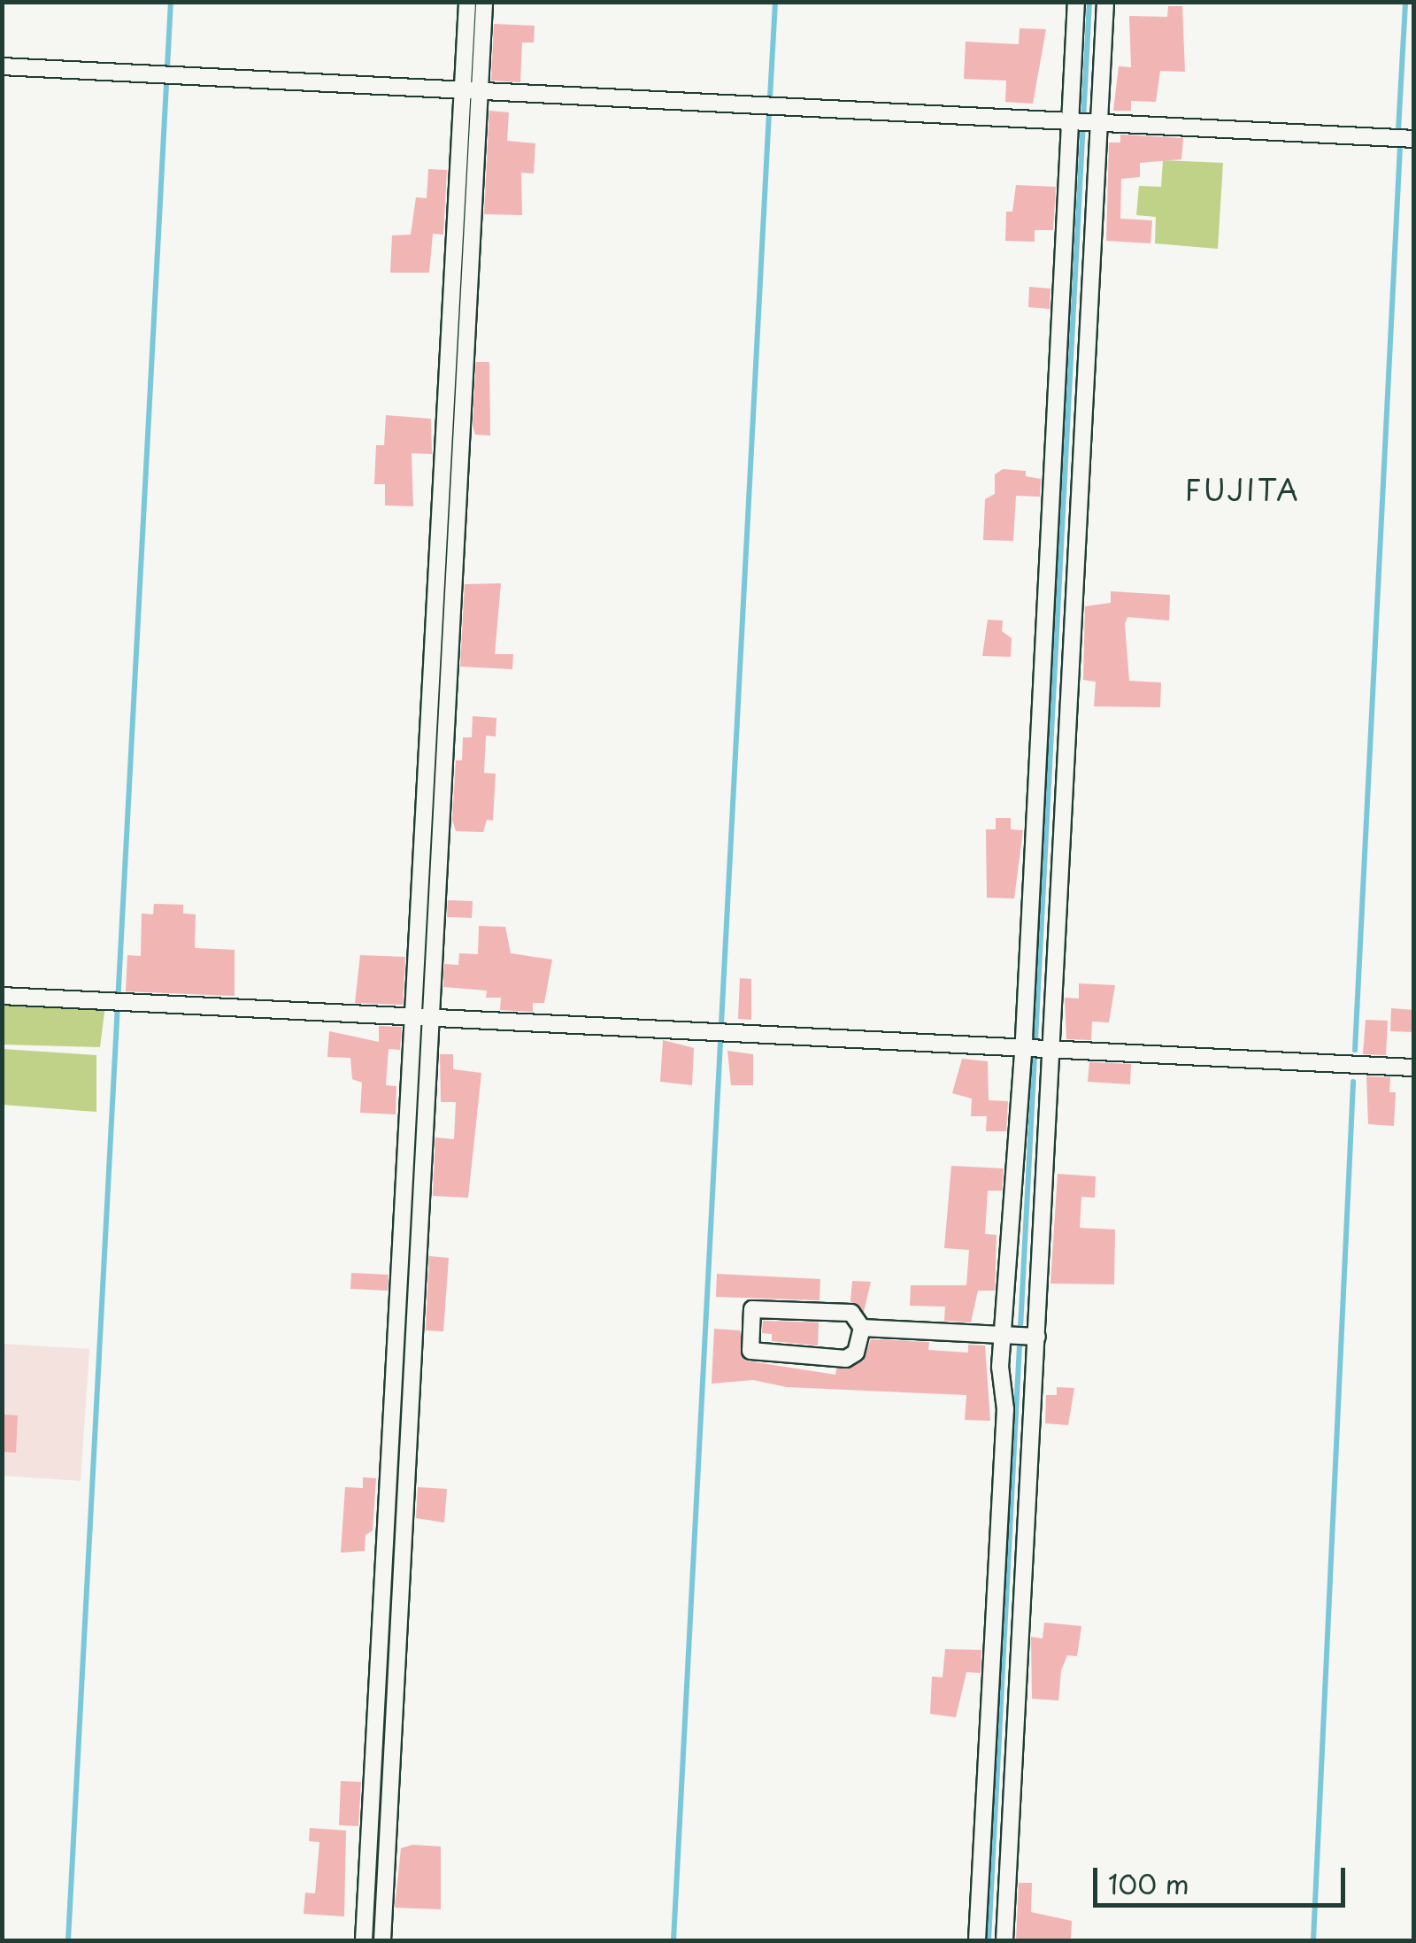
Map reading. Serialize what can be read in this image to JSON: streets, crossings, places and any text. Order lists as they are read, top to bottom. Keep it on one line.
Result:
{"districts":["FUJITA"],"scale_bar":"100 m"}
